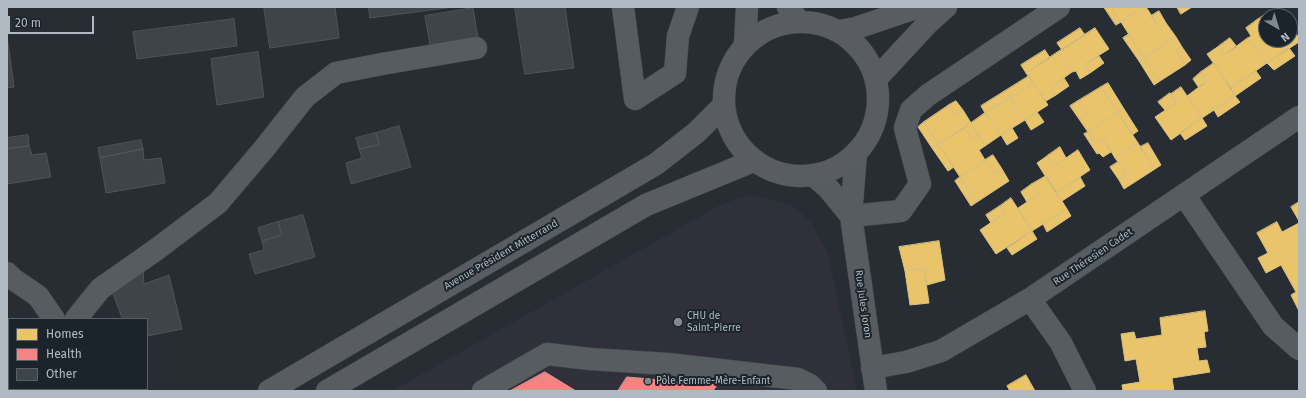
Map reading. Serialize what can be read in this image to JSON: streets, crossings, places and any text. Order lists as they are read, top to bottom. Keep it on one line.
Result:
{"streets":{"main road":["Avenue Président Mitterrand"],"street":["Rue Théresien Cadet","Rue Jules Joron"]},"crossings":[["Rue Théresien Cadet","Rue Jules Joron"]],"places":["CHU de Saint-Pierre","Pôle Femme-Mère-Enfant"],"legend":["Homes","Health","Other"],"scale_bar":"20 m","north":"bottom right"}
